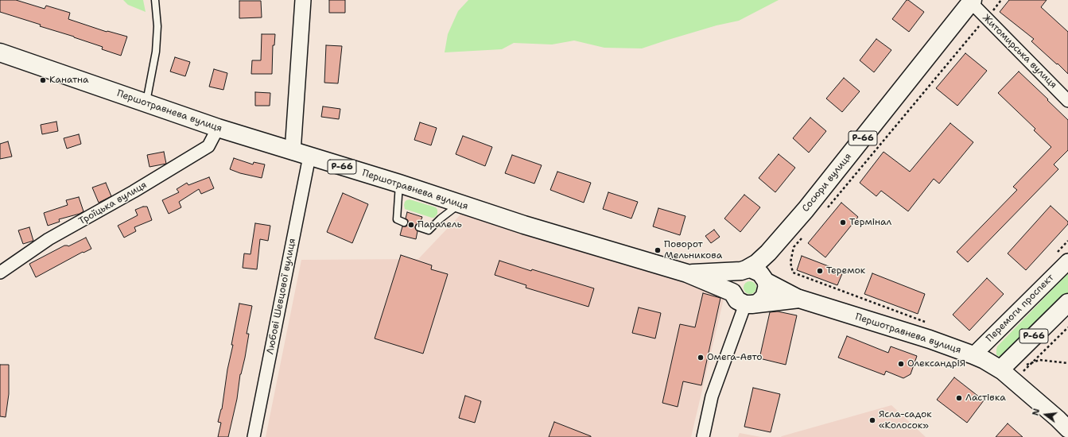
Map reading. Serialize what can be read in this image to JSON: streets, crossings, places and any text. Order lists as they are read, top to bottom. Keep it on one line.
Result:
{"streets":{"main road":["Першотравнева вулиця","Р-66","Сосюри вулиця"],"street":["Житомирська вулиця","Троїцька вулиця","Любові Шевцової вулиця","Перемоги проспект"]},"crossings":[["Житомирська вулиця","Сосюри вулиця"],["Першотравнева вулиця","Р-66"],["Першотравнева вулиця","Сосюри вулиця"],["Першотравнева вулиця","Троїцька вулиця"],["Першотравнева вулиця","Любові Шевцової вулиця"],["Першотравнева вулиця","Перемоги проспект"]],"places":["Канатна","Термінал","Паралель","Поворот Мельникова","Теремок","Омега-Авто","ОлександріЯ","Ластівка","Ясла-садок «Колосок»"],"north":"left"}
